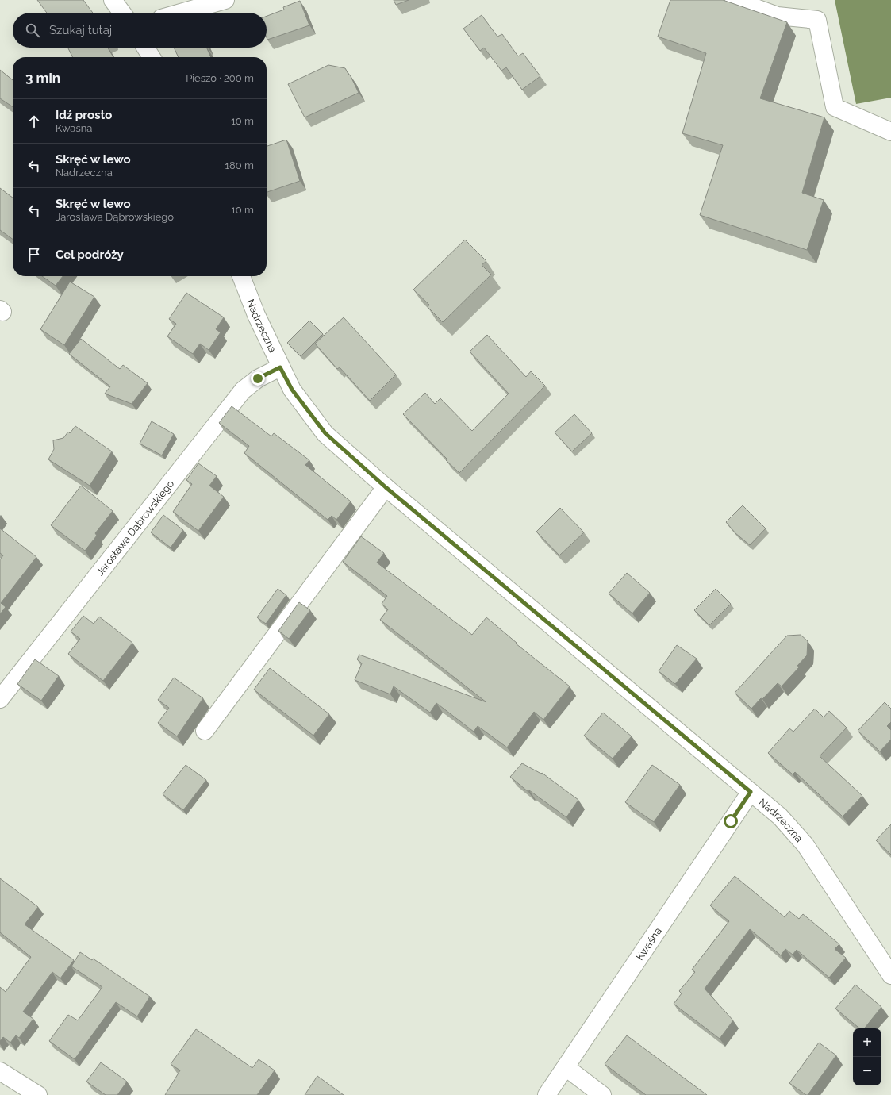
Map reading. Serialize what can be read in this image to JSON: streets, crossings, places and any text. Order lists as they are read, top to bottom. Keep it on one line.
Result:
{"streets":{"street":["Nadrzeczna","Jarosława Dąbrowskiego","Kwaśna"]},"crossings":[["Nadrzeczna","Jarosława Dąbrowskiego"],["Nadrzeczna","Kwaśna"]],"page":{"search":"Szukaj tutaj","heading":["3 min","Pieszo · 200 m"],"list":[["Idź prosto","Kwaśna","10 m"],["Skręć w lewo","Nadrzeczna","180 m"],["Skręć w lewo","Jarosława Dąbrowskiego","10 m"],"Cel podróży"],"map_buttons":["+","−"]}}
